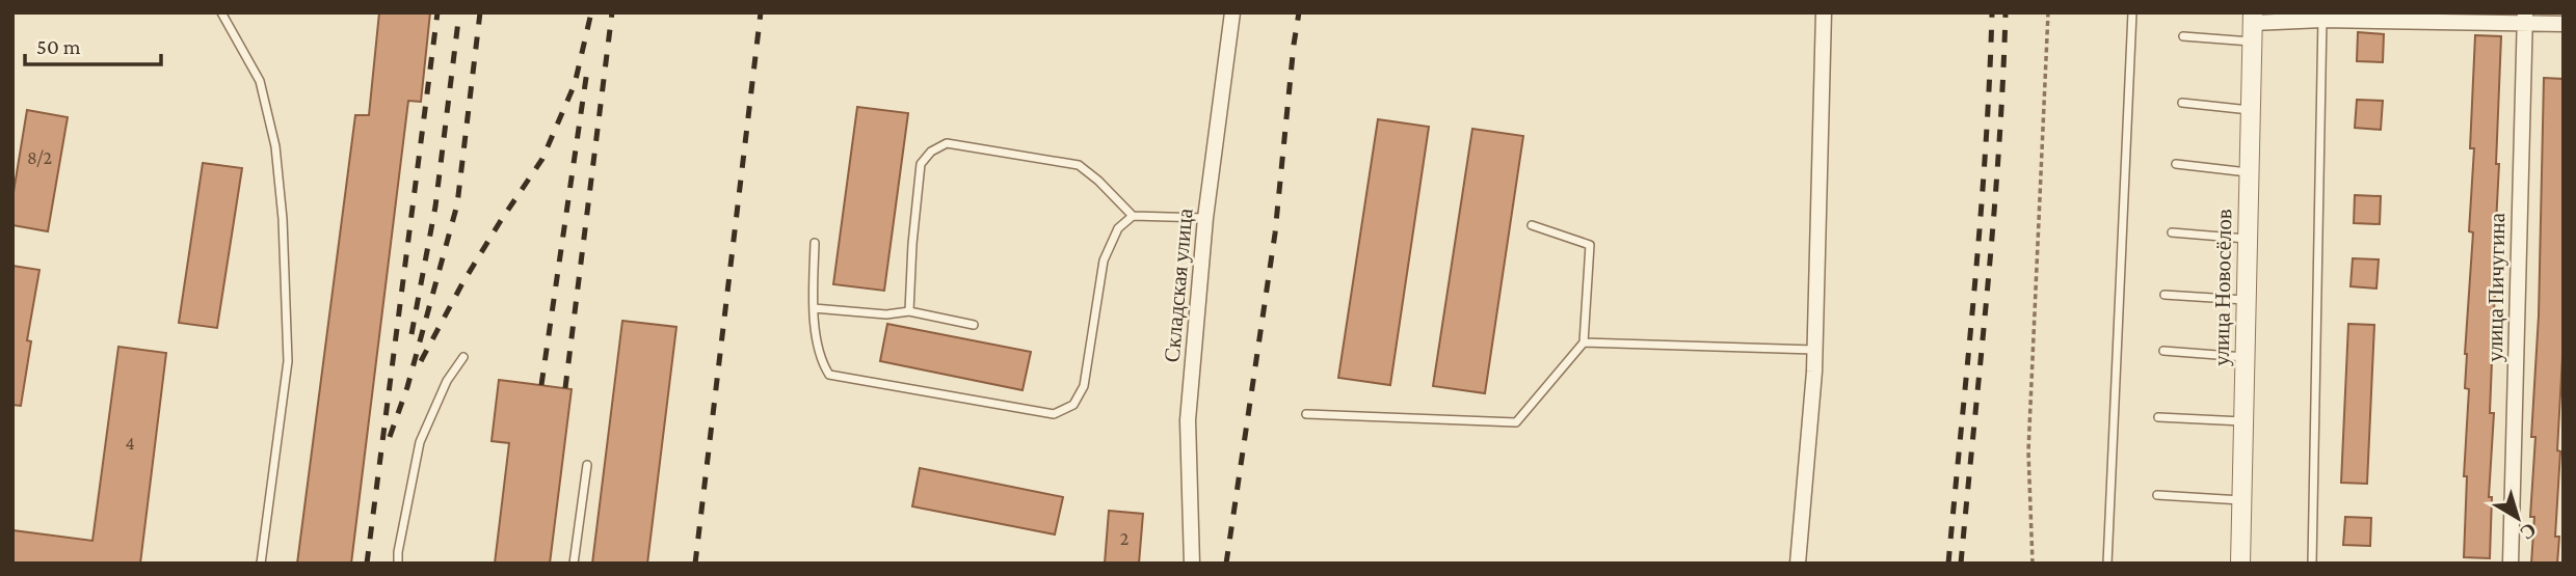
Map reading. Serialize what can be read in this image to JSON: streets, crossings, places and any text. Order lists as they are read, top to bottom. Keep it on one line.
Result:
{"streets":{"street":["Складская улица","улица Новосёлов","улица Пичугина"]},"house_numbers":["8/2","4","2"],"scale_bar":"50 m","north":"bottom right"}
